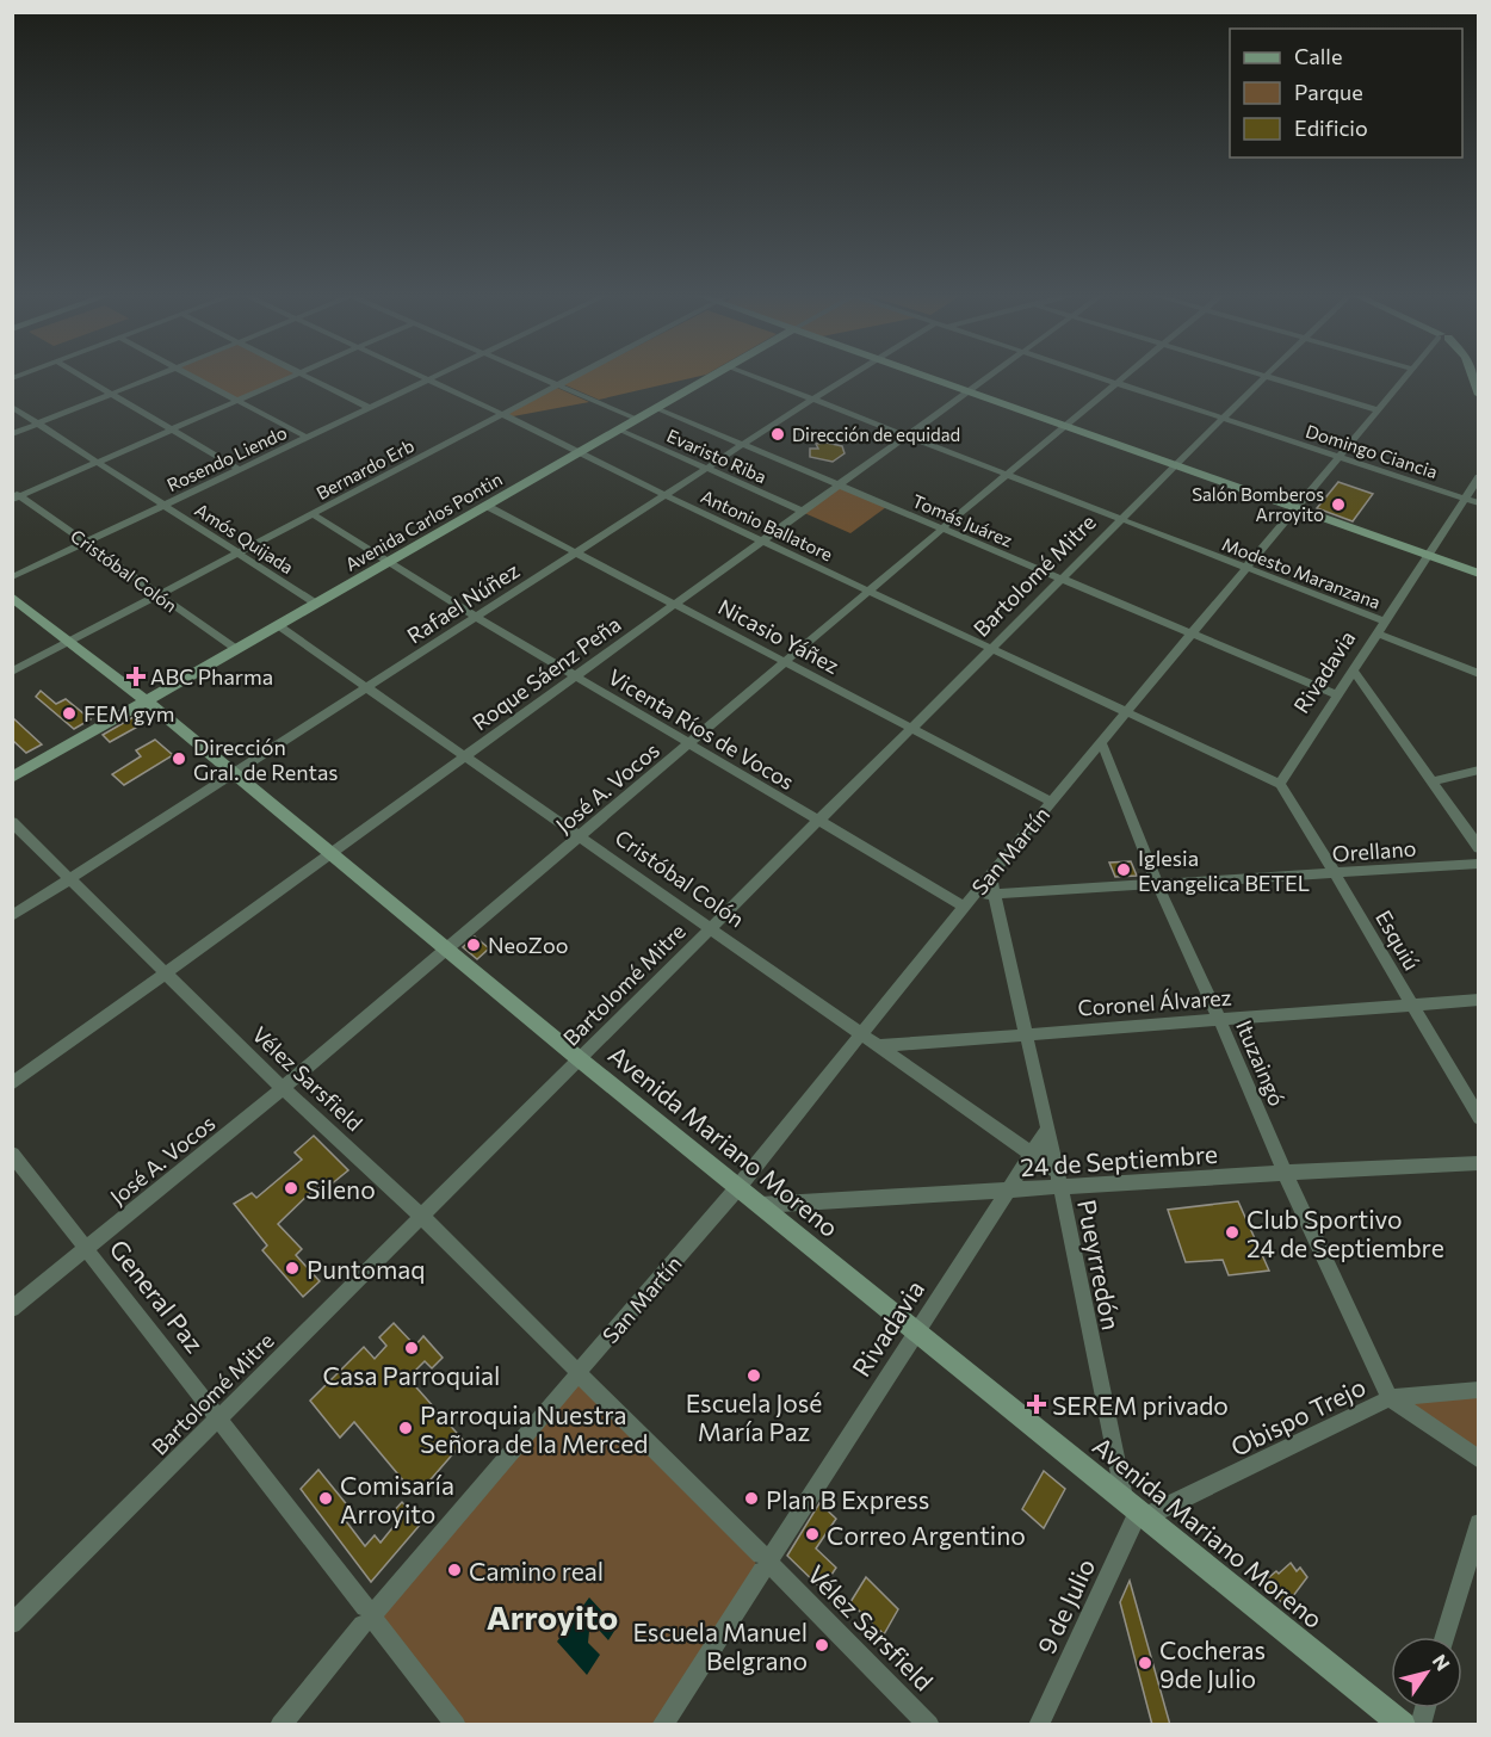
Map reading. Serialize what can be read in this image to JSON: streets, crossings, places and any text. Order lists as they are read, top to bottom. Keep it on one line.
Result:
{"streets":{"main road":["Avenida Carlos Pontin","Avenida Mariano Moreno"],"street":["Domingo Ciancia","Evaristo Riba","Rosendo Liendo","Bernardo Erb","Tomás Juárez","Antonio Ballatore","Amós Quijada","Cristóbal Colón","Modesto Maranzana","Bartolomé Mitre","Rafael Núñez","Nicasio Yáñez","Rivadavia","Roque Sáenz Peña","Vicenta Ríos de Vocos","José A. Vocos","San Martín","Orellano","Esquiú","Coronel Álvarez","Ituzaingó","Vélez Sarsfield","24 de Septiembre","Pueyrredón","General Paz","Obispo Trejo","9 de Julio"]},"crossings":[["Domingo Ciancia","Bartolomé Mitre"],["Domingo Ciancia","Rivadavia"],["Domingo Ciancia","José A. Vocos"],["Domingo Ciancia","San Martín"],["Evaristo Riba","Avenida Carlos Pontin"],["Evaristo Riba","Rafael Núñez"],["Evaristo Riba","Roque Sáenz Peña"],["Rosendo Liendo","Antonio Ballatore"],["Rosendo Liendo","Amós Quijada"],["Rosendo Liendo","Cristóbal Colón"],["Bernardo Erb","Antonio Ballatore"],["Bernardo Erb","Amós Quijada"],["Bernardo Erb","Cristóbal Colón"],["Bernardo Erb","Vicenta Ríos de Vocos"],["Bernardo Erb","Avenida Mariano Moreno"],["Tomás Juárez","Avenida Carlos Pontin"],["Tomás Juárez","Bartolomé Mitre"],["Tomás Juárez","Rafael Núñez"],["Tomás Juárez","Rivadavia"],["Tomás Juárez","Roque Sáenz Peña"],["Tomás Juárez","José A. Vocos"],["Tomás Juárez","San Martín"],["Avenida Carlos Pontin","Antonio Ballatore"],["Avenida Carlos Pontin","Amós Quijada"],["Avenida Carlos Pontin","Cristóbal Colón"],["Avenida Carlos Pontin","Nicasio Yáñez"],["Avenida Carlos Pontin","Vicenta Ríos de Vocos"],["Avenida Carlos Pontin","Avenida Mariano Moreno"],["Antonio Ballatore","Bartolomé Mitre"],["Antonio Ballatore","Rafael Núñez"],["Antonio Ballatore","Rivadavia"],["Antonio Ballatore","Roque Sáenz Peña"],["Antonio Ballatore","José A. Vocos"],["Antonio Ballatore","San Martín"],["Antonio Ballatore","Esquiú"],["Cristóbal Colón","Bartolomé Mitre"],["Cristóbal Colón","Rafael Núñez"],["Cristóbal Colón","Rivadavia"],["Cristóbal Colón","Roque Sáenz Peña"],["Cristóbal Colón","José A. Vocos"],["Cristóbal Colón","San Martín"],["Cristóbal Colón","Coronel Álvarez"],["Cristóbal Colón","24 de Septiembre"],["Cristóbal Colón","Pueyrredón"],["Modesto Maranzana","Bartolomé Mitre"],["Modesto Maranzana","Rafael Núñez"],["Modesto Maranzana","Rivadavia"],["Modesto Maranzana","Roque Sáenz Peña"],["Modesto Maranzana","José A. Vocos"],["Modesto Maranzana","San Martín"],["Bartolomé Mitre","Nicasio Yáñez"],["Bartolomé Mitre","Vicenta Ríos de Vocos"],["Bartolomé Mitre","Vélez Sarsfield"],["Bartolomé Mitre","Avenida Mariano Moreno"],["Bartolomé Mitre","General Paz"],["Rafael Núñez","Nicasio Yáñez"],["Rafael Núñez","Vicenta Ríos de Vocos"],["Rafael Núñez","Vélez Sarsfield"],["Rafael Núñez","Avenida Mariano Moreno"],["Nicasio Yáñez","Roque Sáenz Peña"],["Nicasio Yáñez","José A. Vocos"],["Nicasio Yáñez","San Martín"],["Rivadavia","Esquiú"],["Rivadavia","Vélez Sarsfield"],["Rivadavia","Avenida Mariano Moreno"],["Rivadavia","24 de Septiembre"],["Rivadavia","Pueyrredón"],["Roque Sáenz Peña","Vicenta Ríos de Vocos"],["Roque Sáenz Peña","Vélez Sarsfield"],["Roque Sáenz Peña","Avenida Mariano Moreno"],["Vicenta Ríos de Vocos","José A. Vocos"],["Vicenta Ríos de Vocos","San Martín"],["Vicenta Ríos de Vocos","Orellano"],["José A. Vocos","Vélez Sarsfield"],["José A. Vocos","Avenida Mariano Moreno"],["José A. Vocos","General Paz"],["San Martín","Orellano"],["San Martín","Ituzaingó"],["San Martín","Vélez Sarsfield"],["San Martín","Avenida Mariano Moreno"],["San Martín","Pueyrredón"],["San Martín","General Paz"],["Orellano","Esquiú"],["Orellano","Ituzaingó"],["Orellano","Pueyrredón"],["Esquiú","Coronel Álvarez"],["Coronel Álvarez","Ituzaingó"],["Coronel Álvarez","Pueyrredón"],["Ituzaingó","24 de Septiembre"],["Ituzaingó","Obispo Trejo"],["Avenida Mariano Moreno","24 de Septiembre"],["Avenida Mariano Moreno","Pueyrredón"],["Avenida Mariano Moreno","Obispo Trejo"],["Avenida Mariano Moreno","9 de Julio"],["24 de Septiembre","Pueyrredón"],["Pueyrredón","Obispo Trejo"],["Pueyrredón","9 de Julio"],["Obispo Trejo","9 de Julio"]],"districts":["Arroyito"],"places":{"other":["Dirección de equidad","Salón Bomberos Arroyito","FEM gym","Dirección Gral. de Rentas","Iglesia Evangelica BETEL","NeoZoo","Sileno","Club Sportivo 24 de Septiembre","Puntomaq","Casa Parroquial","Escuela José María Paz","Parroquia Nuestra Señora de la Merced","Comisaría Arroyito","Plan B Express","Correo Argentino","Camino real","Escuela Manuel Belgrano","Cocheras 9de Julio"],"health":["ABC Pharma","SEREM privado"]},"legend":["Calle","Parque","Edificio"],"north":"top right"}
